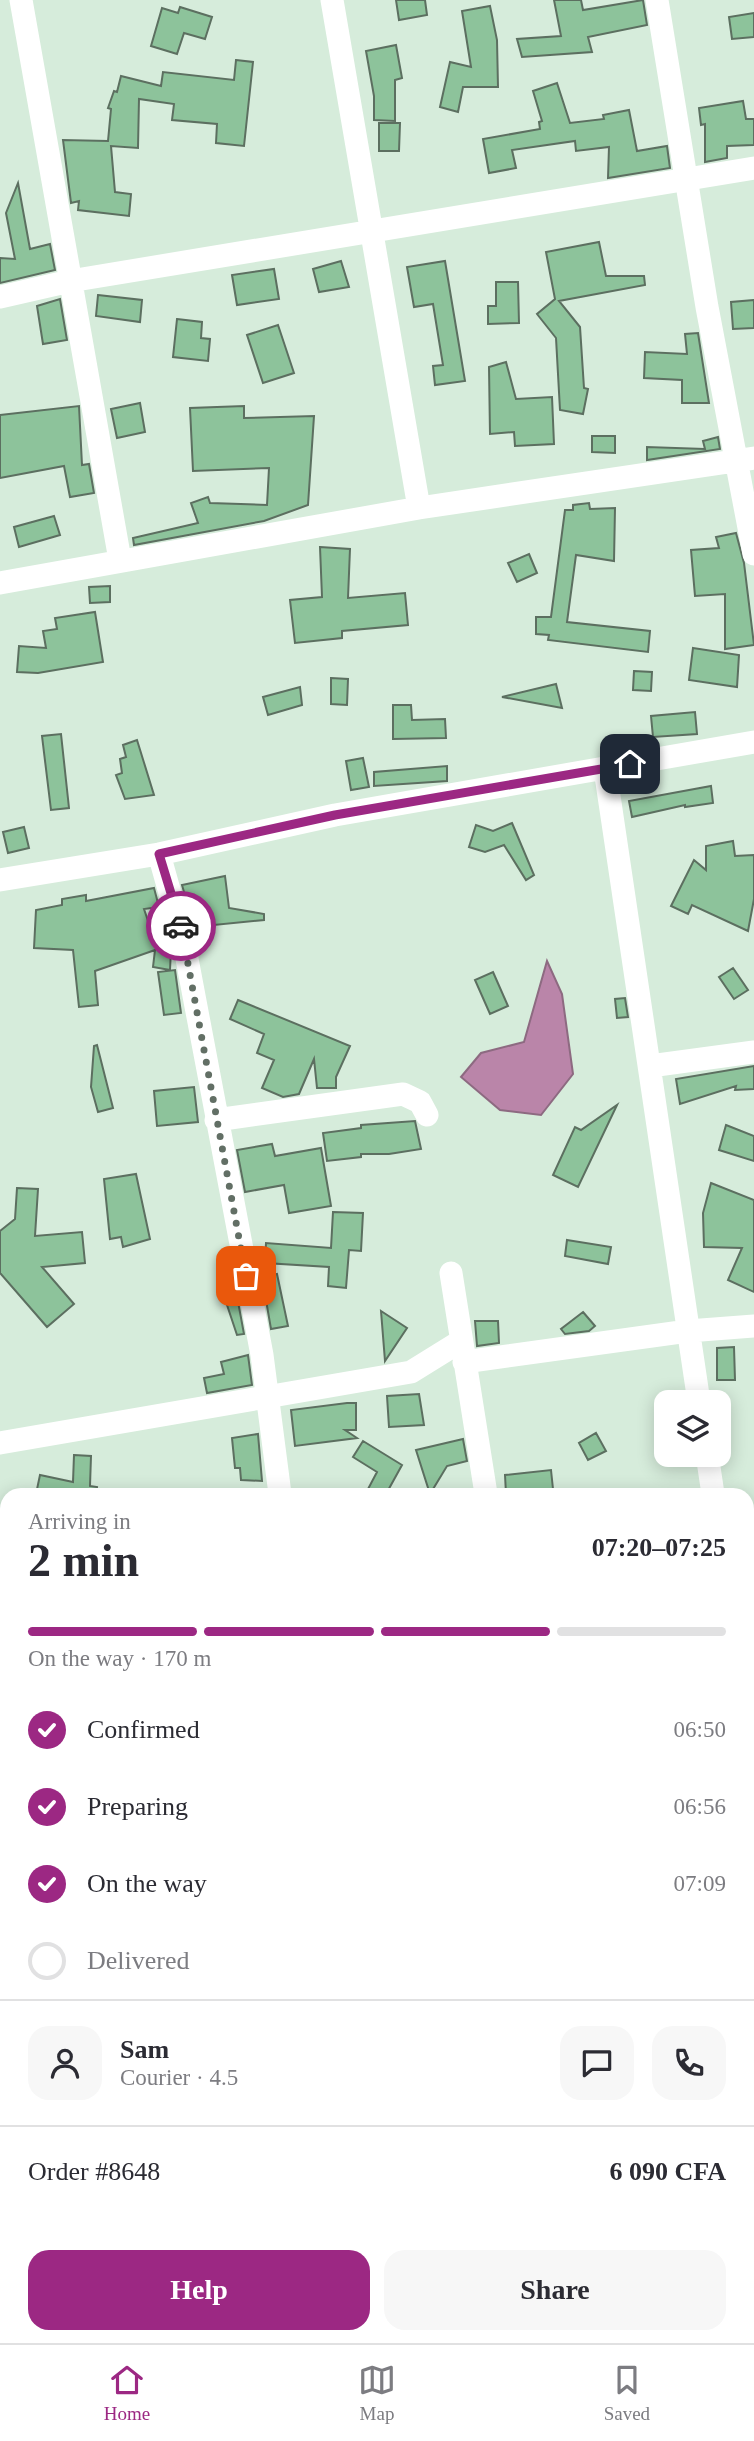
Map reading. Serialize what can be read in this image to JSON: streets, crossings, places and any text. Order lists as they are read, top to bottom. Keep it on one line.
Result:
{"page":{"heading":["2 min","Arriving in","07:20–07:25"],"panel":["Sam","Courier · 4.5","Order #8648","6 090 CFA"],"bar":"On the way · 170 m","list":[["Confirmed","06:50"],["Preparing","06:56"],["On the way","07:09"],"Delivered"],"buttons":["Help","Share"],"tabs":["Home","Map","Saved"]}}
